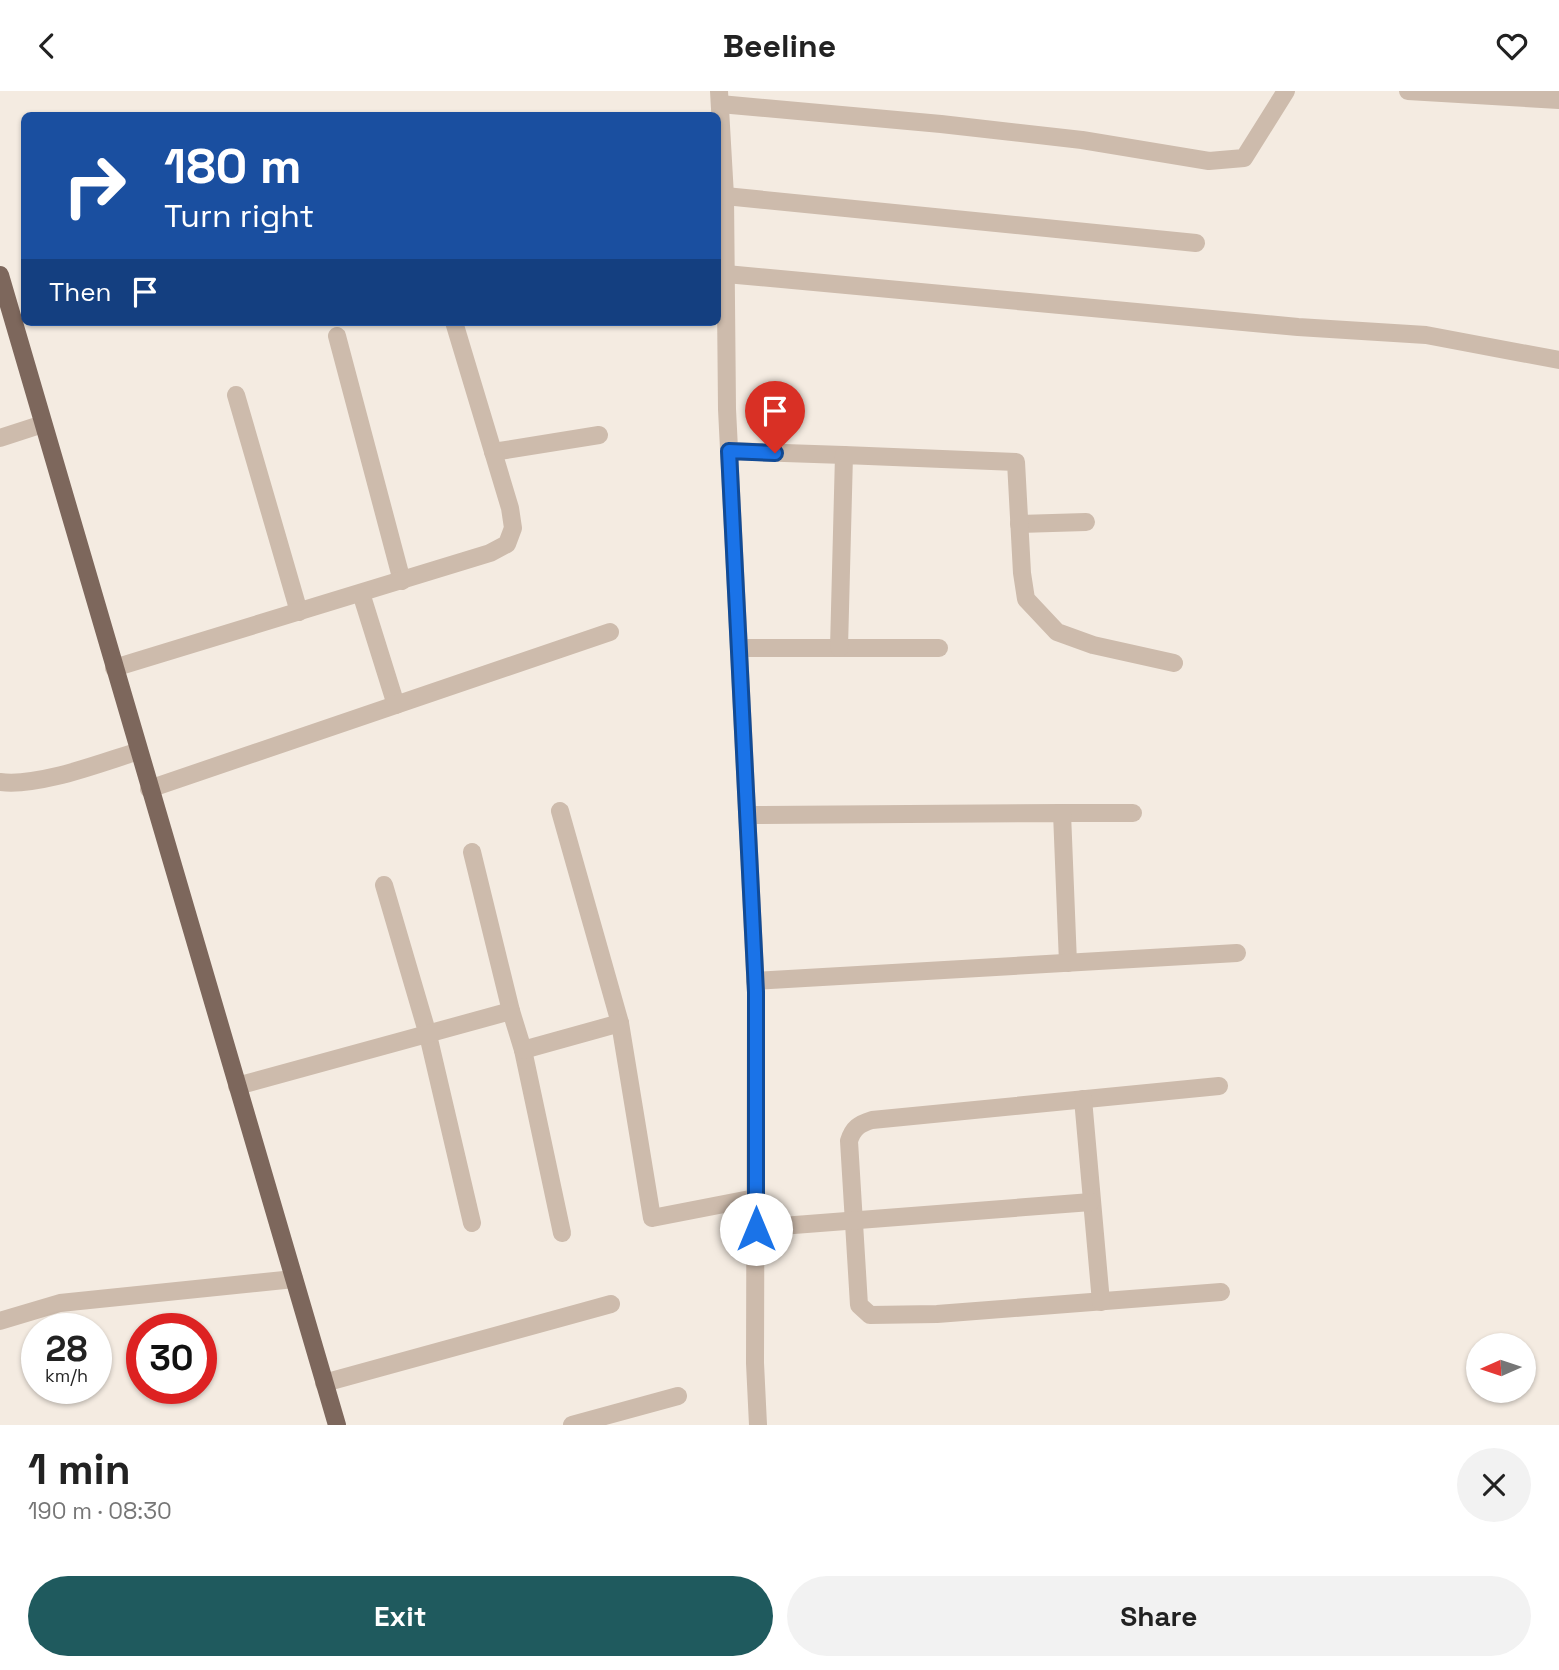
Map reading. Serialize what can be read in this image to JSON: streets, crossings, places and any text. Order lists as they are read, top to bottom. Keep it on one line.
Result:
{"north":"left","page":{"header":"Beeline","turn":["180 m","Turn right"],"then":"Then","speed":"28 km/h","limit":"30","heading":["1 min","190 m · 08:30"],"buttons":["Exit","Share"]}}
